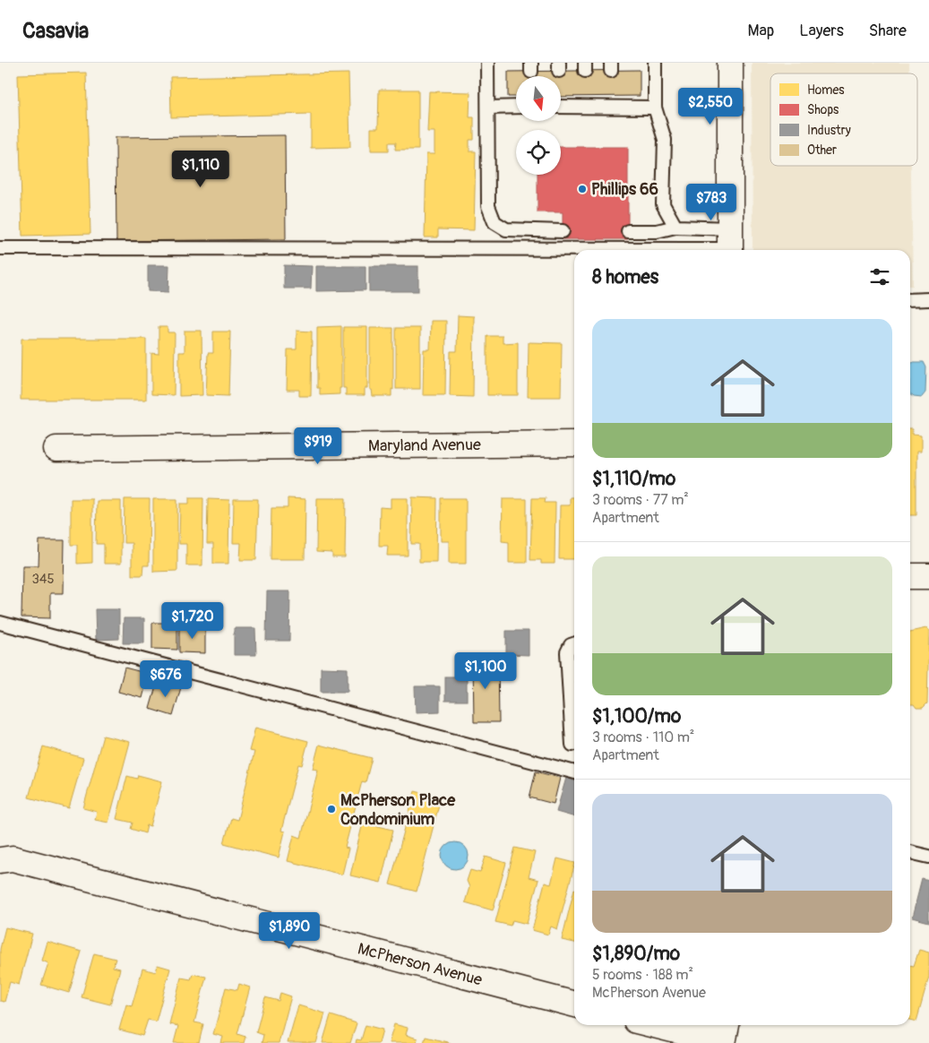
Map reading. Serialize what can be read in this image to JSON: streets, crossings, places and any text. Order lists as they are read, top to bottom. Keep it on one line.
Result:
{"streets":{"street":["Maryland Avenue","McPherson Avenue"]},"places":["Phillips 66","McPherson Place Condominium"],"house_numbers":["345"],"legend":["Homes","Shops","Industry","Other"],"north":"bottom","page":{"header":"Casavia","nav":["Map","Layers","Share"],"price":["$2,550","$1,110","$783","$919","$1,720","$1,100","$676","$1,890"],"heading":"8 homes","list":[{"name":"$1,110/mo","note":"3 rooms · 77 m² · Apartment"},{"name":"$1,100/mo","note":"3 rooms · 110 m² · Apartment"},{"name":"$1,890/mo","note":"5 rooms · 188 m² · McPherson Avenue"}]}}
